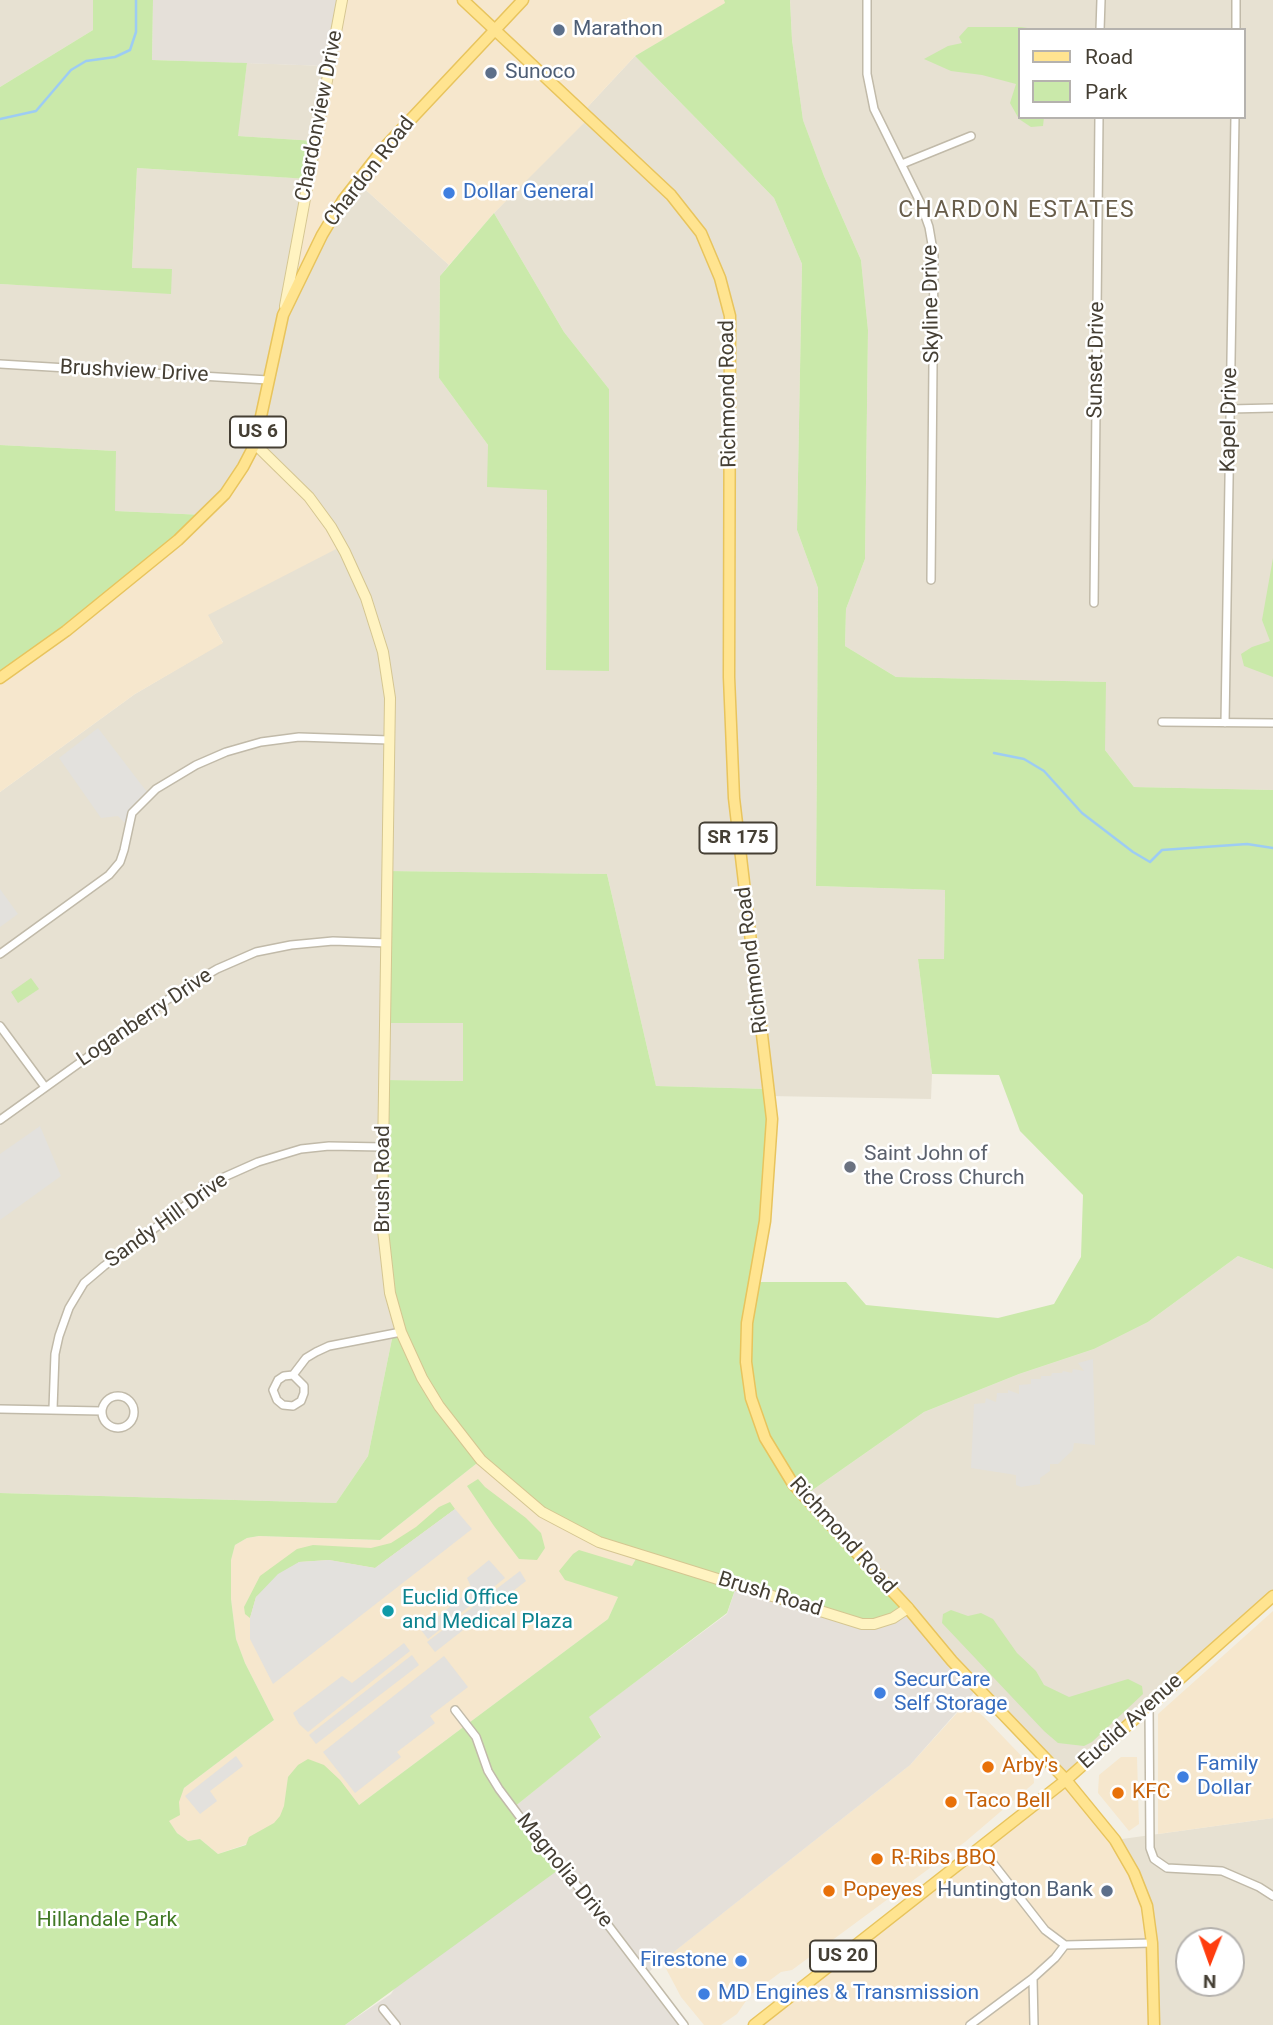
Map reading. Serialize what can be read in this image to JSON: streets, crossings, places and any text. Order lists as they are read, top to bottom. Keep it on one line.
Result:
{"streets":{"main road":["Chardon Road","Richmond Road","US 6","SR 175","Euclid Avenue","US 20"],"street":["Chardonview Drive","Skyline Drive","Sunset Drive","Brushview Drive","Kapel Drive","Loganberry Drive","Brush Road","Sandy Hill Drive","Magnolia Drive"]},"crossings":[["Chardonview Drive","Chardon Road"],["Chardon Road","Brushview Drive"],["Chardon Road","Richmond Road"],["Chardon Road","Brush Road"],["Richmond Road","SR 175"],["Richmond Road","Brush Road"],["Richmond Road","Euclid Avenue"],["SR 175","Euclid Avenue"],["Loganberry Drive","Brush Road"],["Brush Road","Sandy Hill Drive"]],"districts":["CHARDON ESTATES"],"parks":["Hillandale Park"],"places":["Marathon","Sunoco","Dollar General","Saint John of the Cross Church","Euclid Office and Medical Plaza","SecurCare Self Storage","Arby's","Family Dollar","KFC","Taco Bell","R-Ribs BBQ","Popeyes","Huntington Bank","Firestone","MD Engines & Transmission"],"legend":["Road","Park"],"north":"bottom"}
